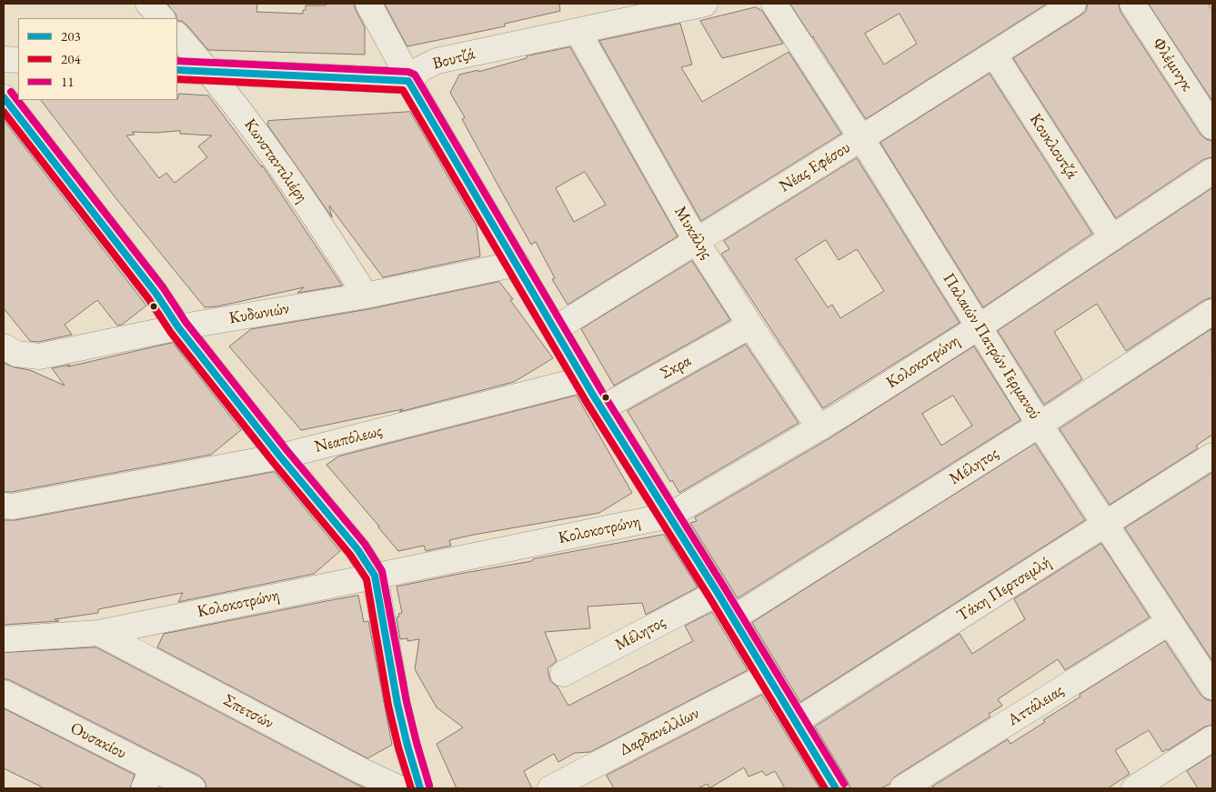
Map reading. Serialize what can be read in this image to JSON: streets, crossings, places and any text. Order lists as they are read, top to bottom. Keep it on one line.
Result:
{"streets":{"street":["Βουτζά","Φλέμινγκ","Κουκλουτζά","Κωνσταντιλιέρη","Νέας Εφέσου","Μυκάλης","Κυδωνιών","Παλαιών Πατρών Γερμανού","Κολοκοτρώνη","Σκρα","Νεαπόλεως","Μέλητος","Τάκη Περτσεμλή","Αττάλειας","Σπετσών","Δαρδανελλίων","Ουσακίου"]},"crossings":[["Βουτζά","Μυκάλης"],["Κουκλουτζά","Νέας Εφέσου"],["Κουκλουτζά","Κολοκοτρώνη"],["Κωνσταντιλιέρη","Κυδωνιών"],["Νέας Εφέσου","Μυκάλης"],["Νέας Εφέσου","Παλαιών Πατρών Γερμανού"],["Μυκάλης","Κολοκοτρώνη"],["Μυκάλης","Σκρα"],["Παλαιών Πατρών Γερμανού","Κολοκοτρώνη"],["Παλαιών Πατρών Γερμανού","Μέλητος"],["Παλαιών Πατρών Γερμανού","Τάκη Περτσεμλή"],["Παλαιών Πατρών Γερμανού","Αττάλειας"],["Κολοκοτρώνη","Σπετσών"]],"lines":["transit line 11","transit line 203","transit line 204"],"legend":["203","204","11"]}
